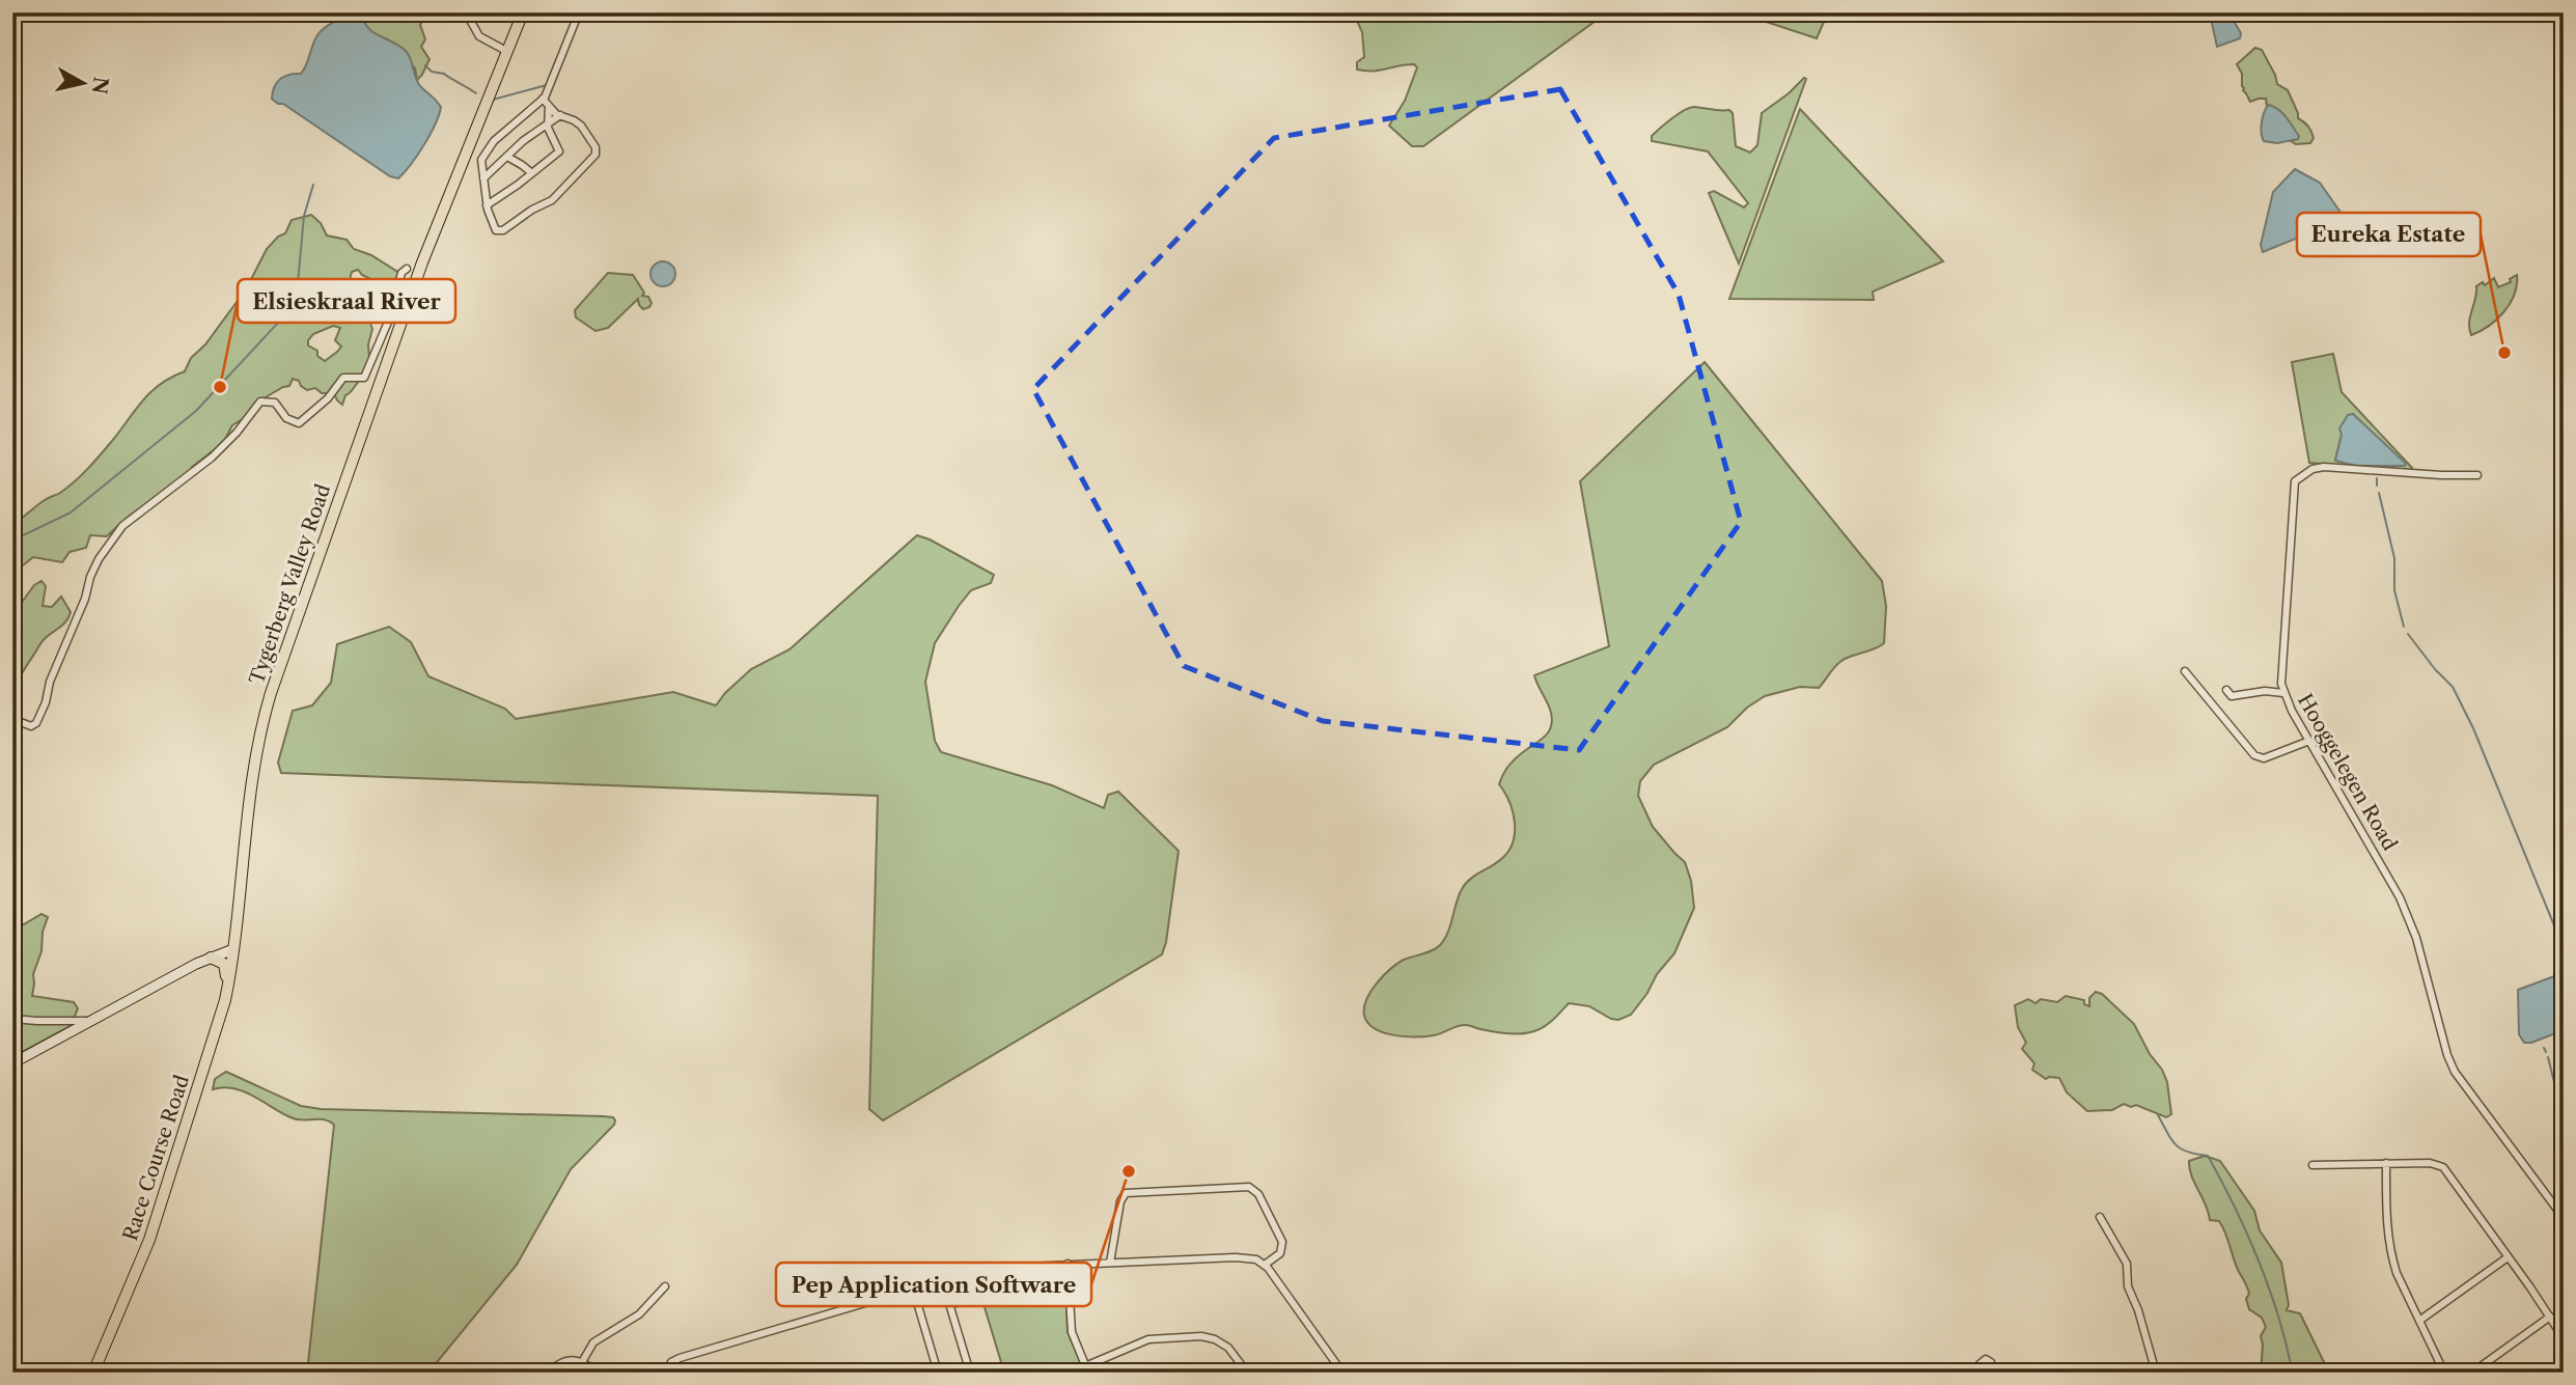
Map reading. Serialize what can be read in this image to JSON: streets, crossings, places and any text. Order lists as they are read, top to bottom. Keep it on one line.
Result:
{"streets":{"main road":["Tygerberg Valley Road","Race Course Road"],"street":["Hooggelegen Road"]},"crossings":[["Tygerberg Valley Road","Race Course Road"]],"places":["Eureka Estate","Elsieskraal River","Pep Application Software"],"north":"right"}
